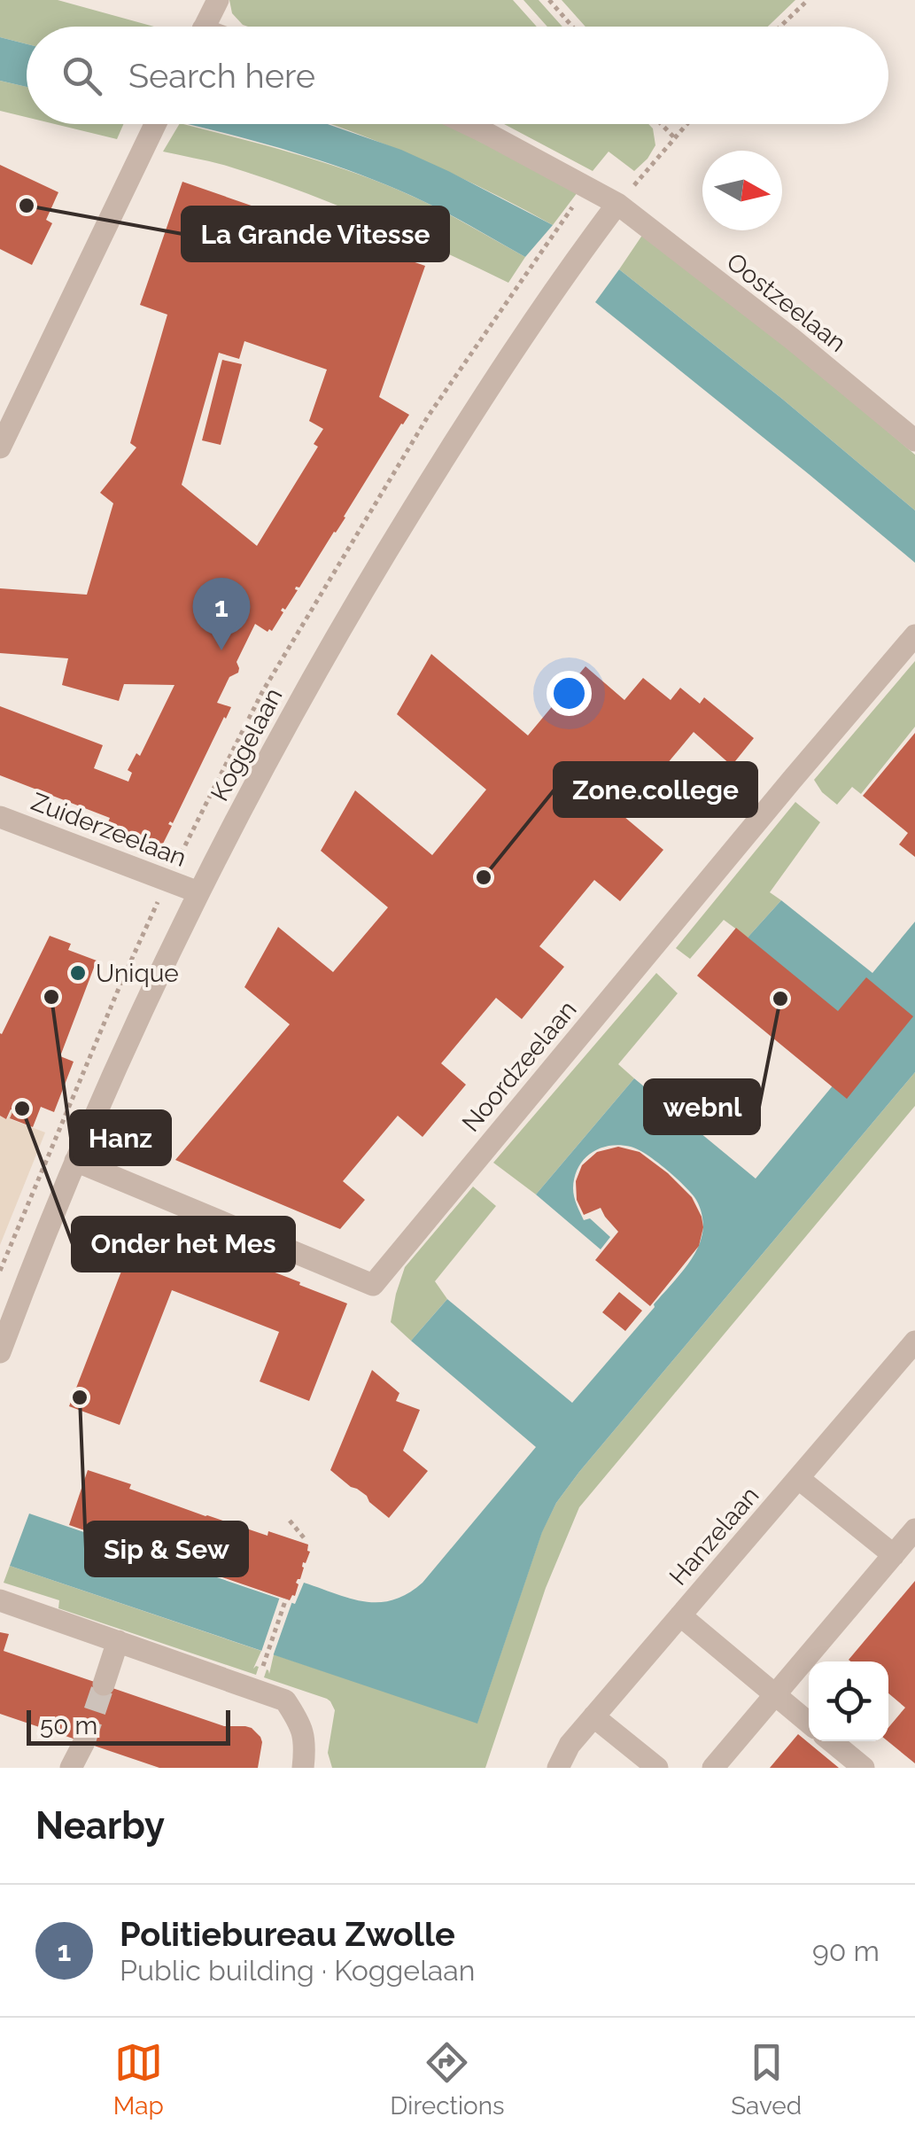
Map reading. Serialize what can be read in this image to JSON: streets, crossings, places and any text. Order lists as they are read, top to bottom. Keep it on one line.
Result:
{"streets":{"street":["Oostzeelaan","Koggelaan","Zuiderzeelaan","Noordzeelaan","Hanzelaan"]},"crossings":[["Oostzeelaan","Koggelaan"],["Koggelaan","Zuiderzeelaan"],["Koggelaan","Noordzeelaan"]],"places":["La Grande Vitesse","Zone.college","Unique","Hanz","webnl","Onder het Mes","Sip & Sew"],"scale_bar":"50 m","north":"right","page":{"search":"Search here","pins":"1","scale":"50 m","heading":"Nearby","list":[{"mark":"1","name":"Politiebureau Zwolle","note":"Public building · Koggelaan","value":"90 m"}],"nav":["Map","Directions","Saved"]}}
